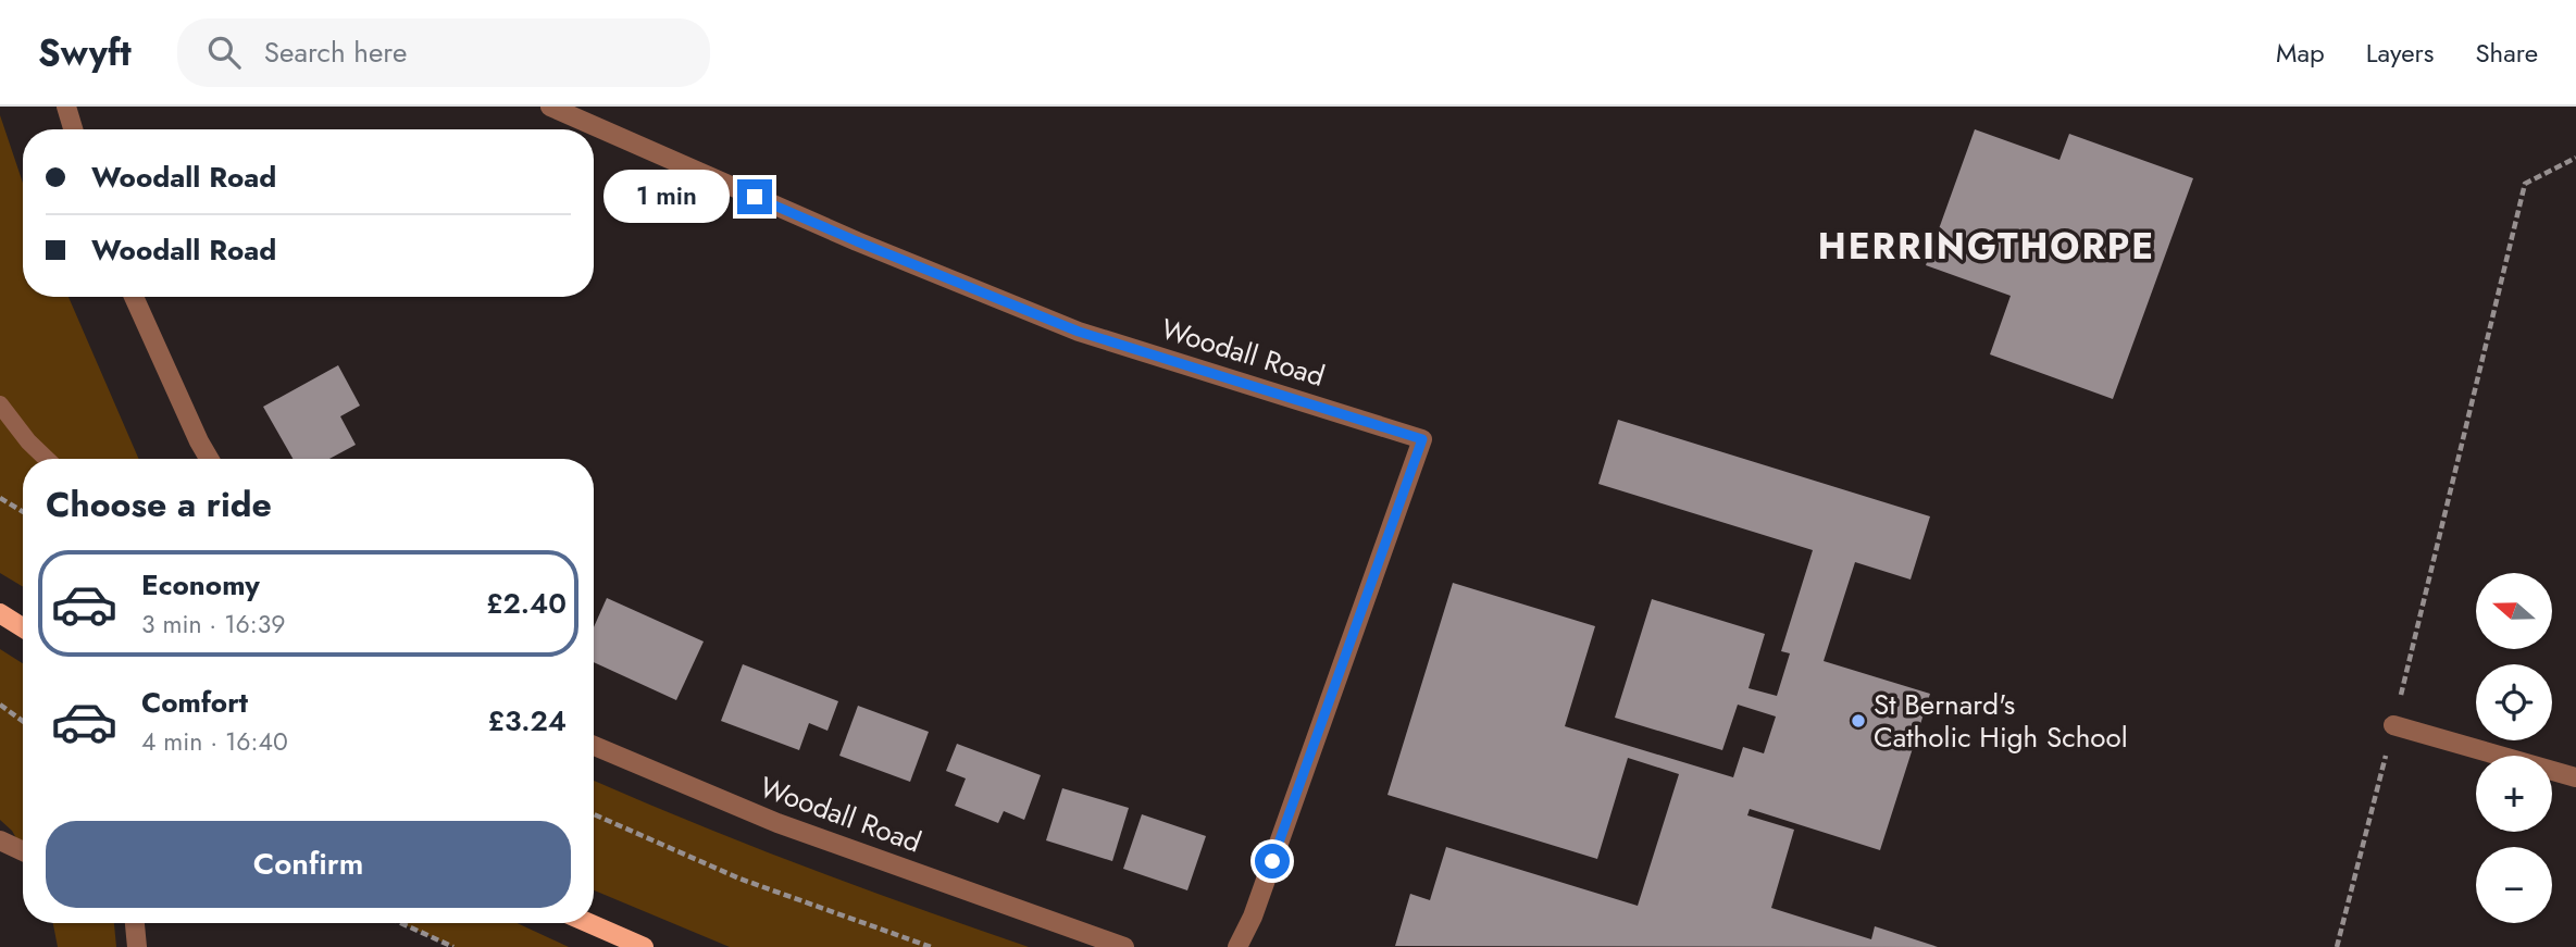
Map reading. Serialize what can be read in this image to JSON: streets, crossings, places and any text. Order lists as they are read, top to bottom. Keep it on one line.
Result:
{"streets":{"street":["Woodall Road"]},"districts":["HERRINGTHORPE"],"places":["St Bernard's Catholic High School"],"north":"left","page":{"header":"Swyft","search":"Search here","nav":["Map","Layers","Share"],"banner":["Woodall Road","Woodall Road"],"bubble":"1 min","heading":"Choose a ride","list":[{"name":"Economy","note":"3 min · 16:39","value":"£2.40"},{"name":"Comfort","note":"4 min · 16:40","value":"£3.24"}],"map_buttons":["+","−"],"buttons":"Confirm"}}
